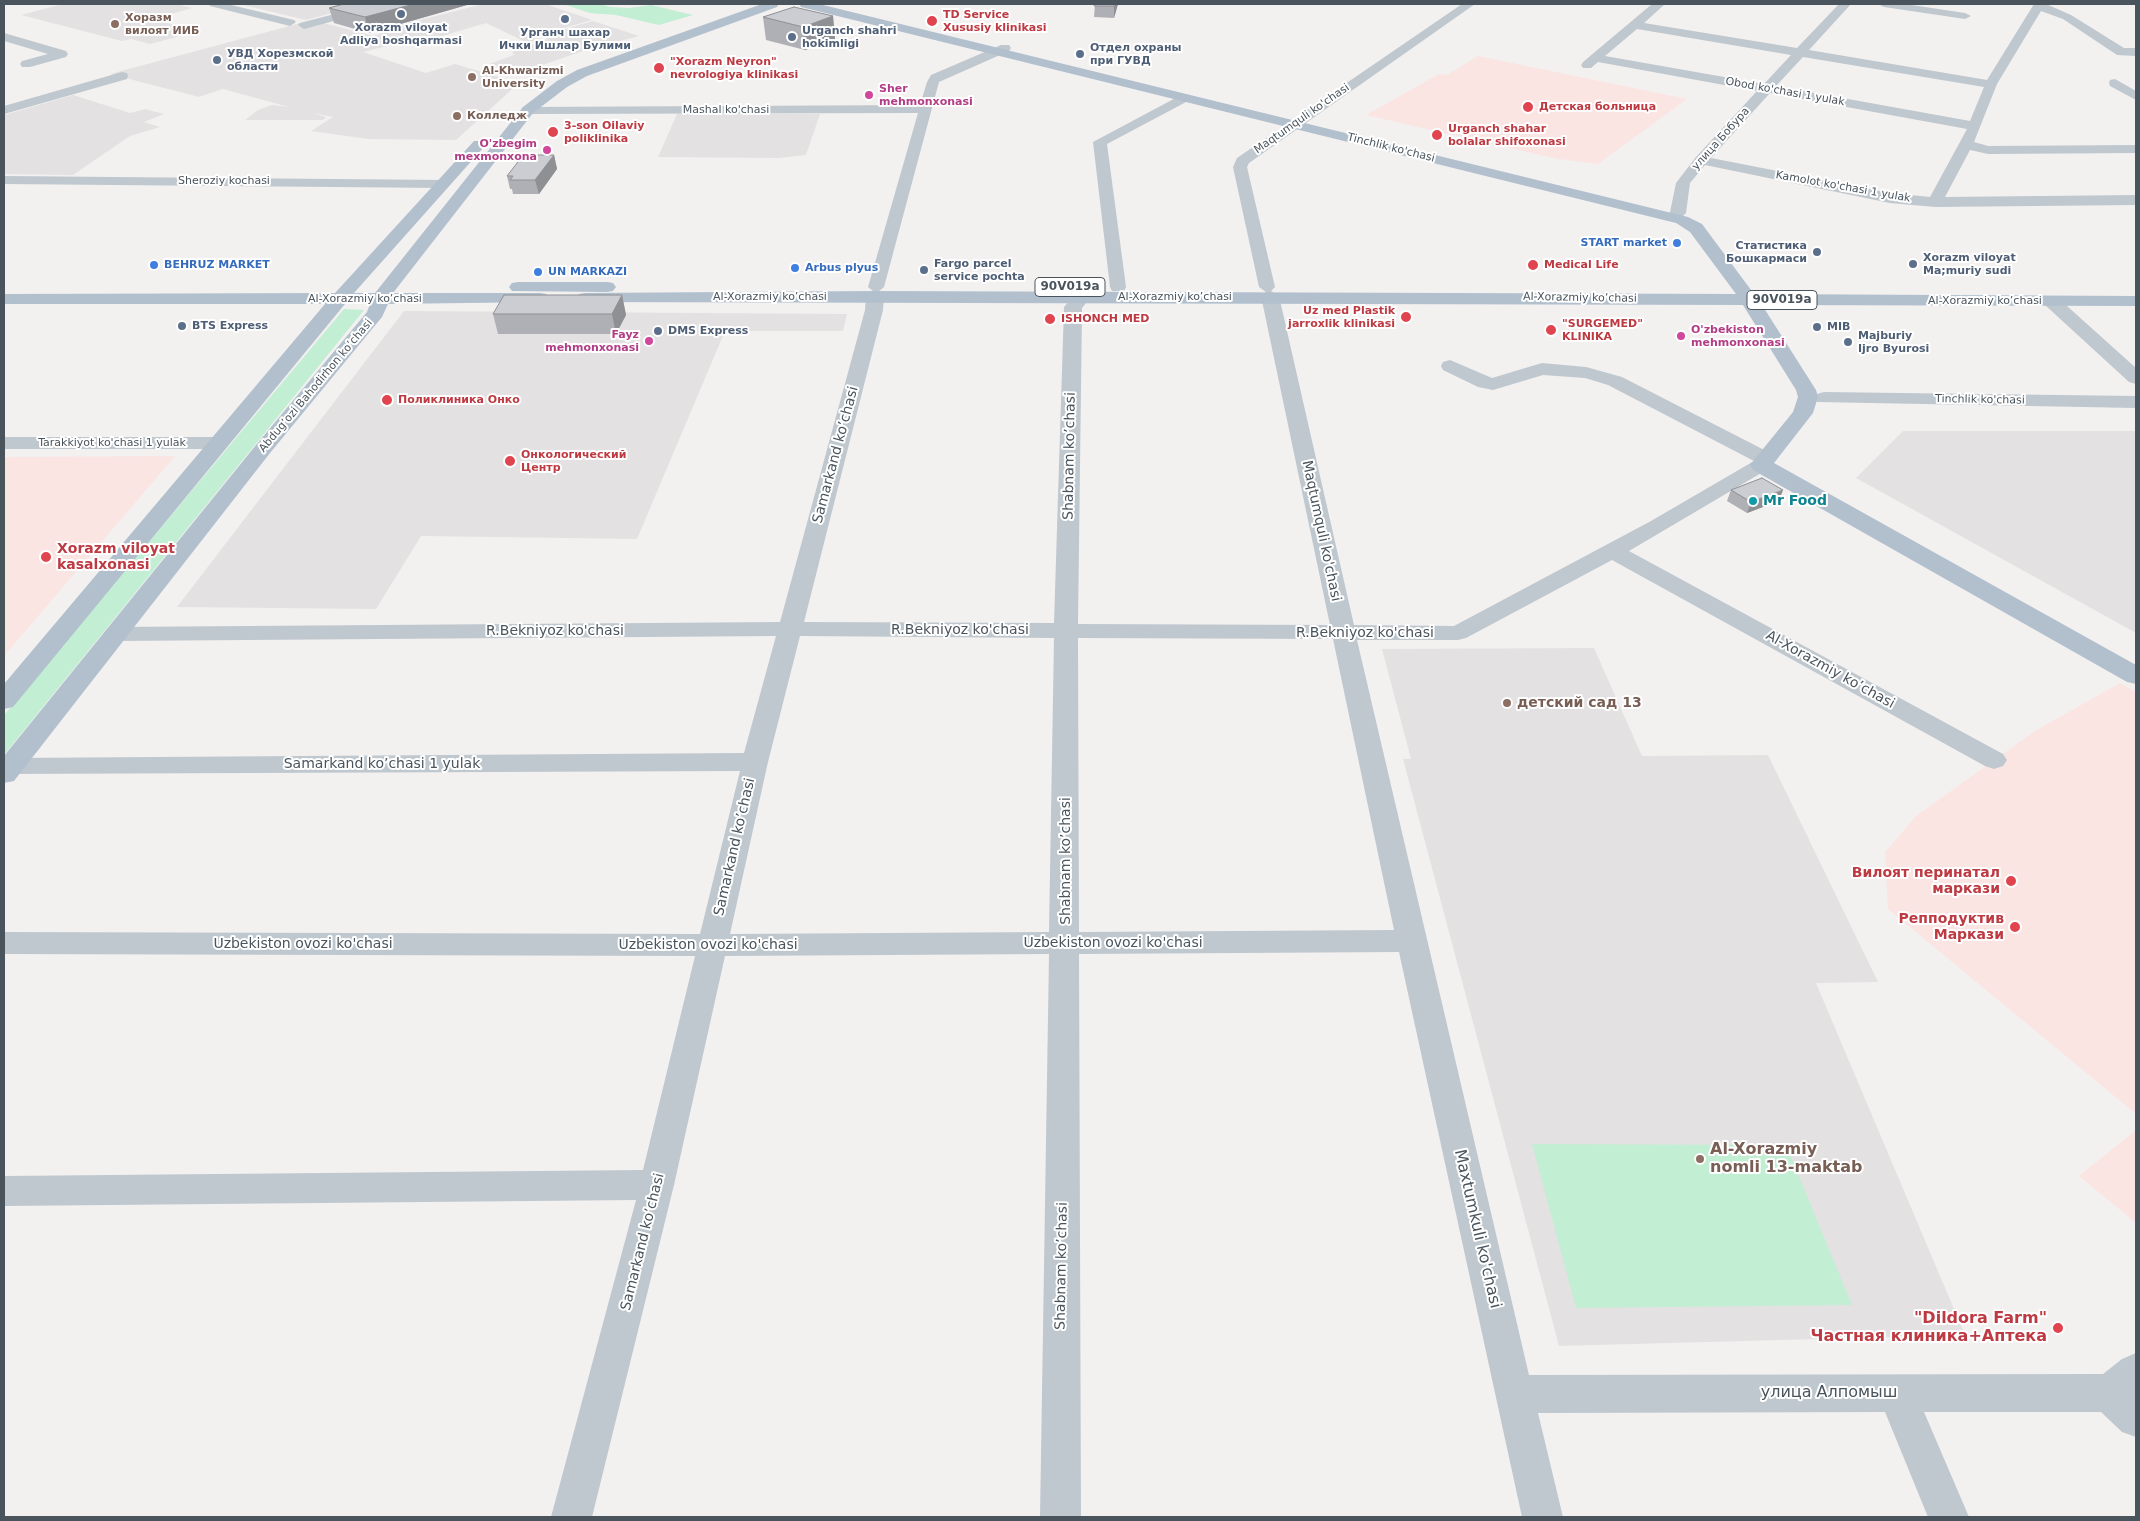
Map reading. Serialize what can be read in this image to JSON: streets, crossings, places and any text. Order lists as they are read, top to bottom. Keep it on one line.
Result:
{"streets":{"main road":["Tinchlik ko'chasi","90V019a","Al-Xorazmiy ko’chasi","Abdug’ozi Bahodirhon ko’chasi"],"street":["Obod ko'chasi 1 yulak","Mashal ko'chasi","Maqtumquli ko'chasi","улица Бобура","Sheroziy kochasi","Kamolot ko'chasi 1 yulak","Tarakkiyot ko'chasi 1 yulak","Samarkand ko’chasi","Shabnam ko’chasi","R.Bekniyoz ko'chasi","Samarkand ko’chasi 1 yulak","Uzbekiston ovozi ko'chasi","Mаxtumkuli ko'chasi","улица Алпомыш"]},"crossings":[["Obod ko'chasi 1 yulak","улица Бобура"],["Mashal ko'chasi","Abdug’ozi Bahodirhon ko’chasi"],["Mashal ko'chasi","Samarkand ko’chasi"],["Maqtumquli ko'chasi","Tinchlik ko'chasi"],["Maqtumquli ko'chasi","Al-Xorazmiy ko’chasi"],["Maqtumquli ko'chasi","R.Bekniyoz ko'chasi"],["Maqtumquli ko'chasi","Uzbekiston ovozi ko'chasi"],["Maqtumquli ko'chasi","Mаxtumkuli ko'chasi"],["улица Бобура","Tinchlik ko'chasi"],["улица Бобура","Kamolot ko'chasi 1 yulak"],["Tinchlik ko'chasi","Al-Xorazmiy ko’chasi"],["Tinchlik ko'chasi","Samarkand ko’chasi"],["Tinchlik ko'chasi","R.Bekniyoz ko'chasi"],["Al-Xorazmiy ko’chasi","Abdug’ozi Bahodirhon ko’chasi"],["Al-Xorazmiy ko’chasi","Samarkand ko’chasi"],["Al-Xorazmiy ko’chasi","Shabnam ko’chasi"],["Al-Xorazmiy ko’chasi","R.Bekniyoz ko'chasi"],["Abdug’ozi Bahodirhon ko’chasi","R.Bekniyoz ko'chasi"],["Abdug’ozi Bahodirhon ko’chasi","Samarkand ko’chasi 1 yulak"],["Samarkand ko’chasi","R.Bekniyoz ko'chasi"],["Samarkand ko’chasi","Samarkand ko’chasi 1 yulak"],["Samarkand ko’chasi","Uzbekiston ovozi ko'chasi"],["Shabnam ko’chasi","R.Bekniyoz ko'chasi"],["Shabnam ko’chasi","Uzbekiston ovozi ko'chasi"],["Uzbekiston ovozi ko'chasi","Mаxtumkuli ko'chasi"],["Mаxtumkuli ko'chasi","улица Алпомыш"]],"places":["Xorazm viloyat Adliya boshqarmasi","Урганч шахар Ички Ишлар Булими","TD Service Xususiy klinikasi","Хоразм вилоят ИИБ","Urganch shahri hokimligi","Отдел охраны при ГУВД","УВД Хорезмской области","\"Xorazm Neyron\" nevrologiya klinikasi","Al-Khwarizmi University","Sher mehmonxonasi","Детская больница","Колледж","3-son Oilaviy poliklinika","Urganch shahar bolalar shifoxonasi","O'zbegim mexmonxona","START market","Статистика Бошкармаси","Xorazm viloyat Ma;muriy sudi","BEHRUZ MARKET","Medical Life","Arbus plyus","Fargo parcel service pochta","UN MARKAZI","Uz med Plastik jarroxlik klinikasi","ISHONCH MED","BTS Express","MIB","\"SURGEMED\" KLINIKA","DMS Express","O'zbekiston mehmonxonasi","Fayz mehmonxonasi","Majburiy Ijro Byurosi","Поликлиника Онко","Онкологический Центр","Mr Food","Xorazm viloyat kasalxonasi","детский сад 13","Вилоят перинатал маркази","Репподуктив Маркази","Аl-Xоrаzmiy nоmli 13-mаktаb","\"Dildora Farm\" Частная клиника+Аптека"]}
